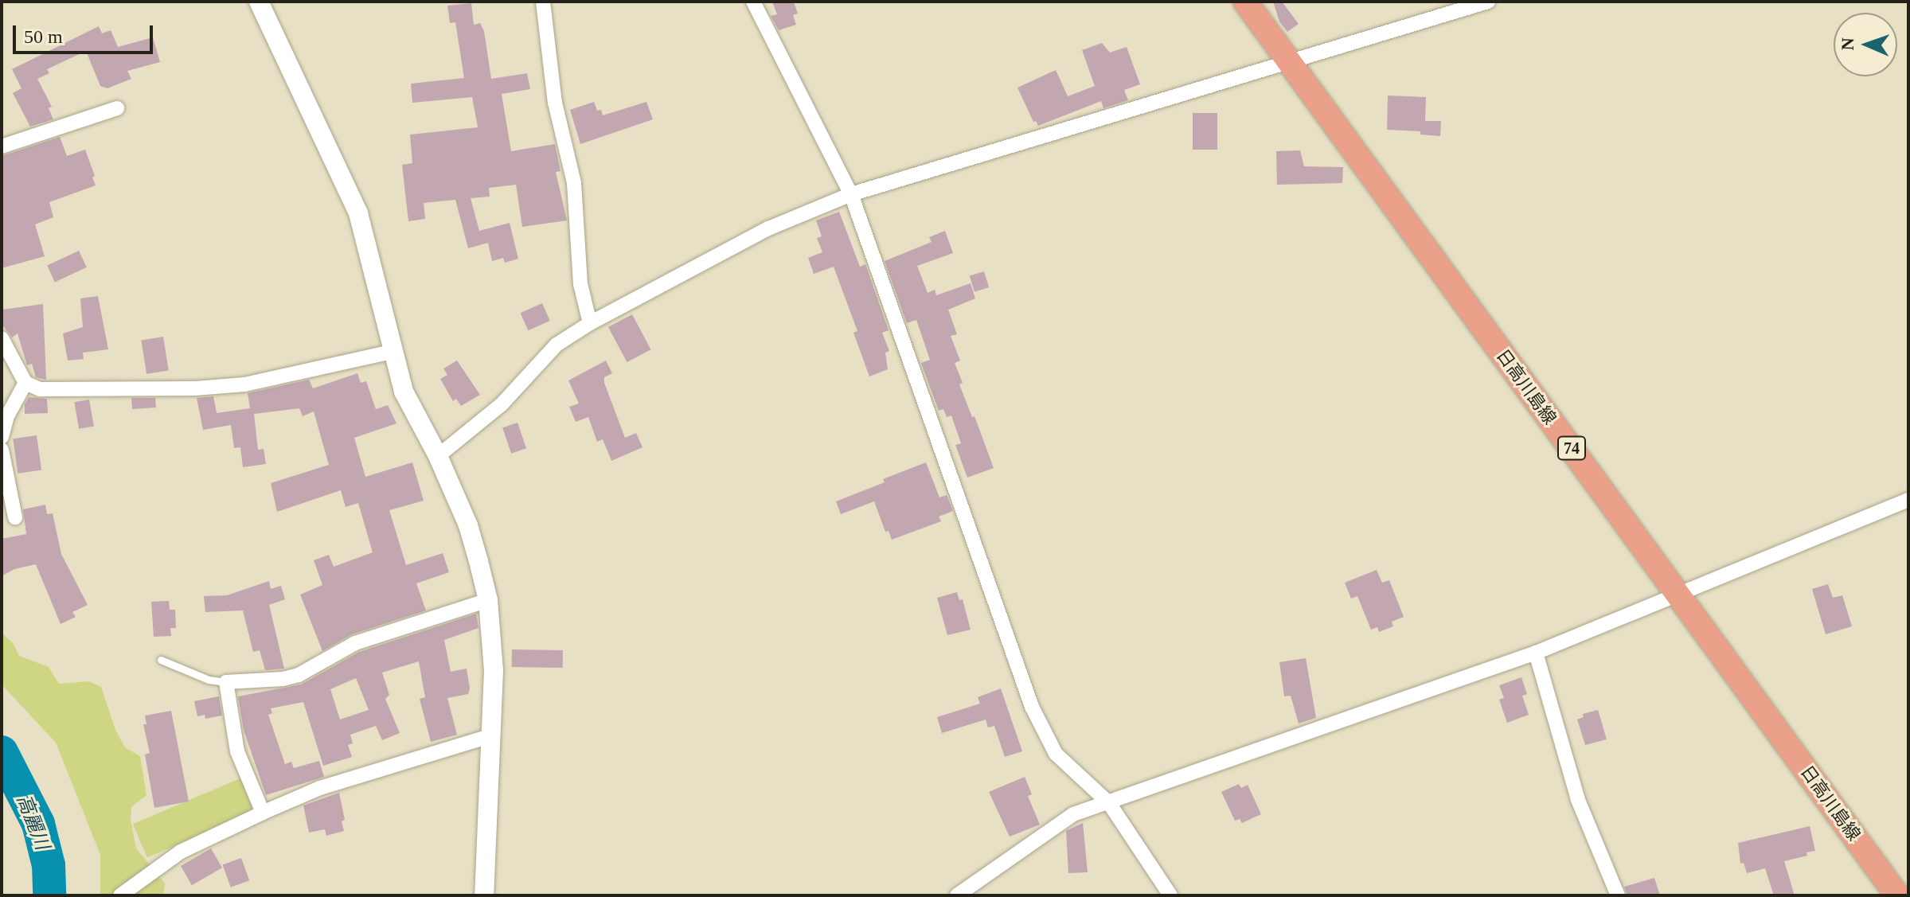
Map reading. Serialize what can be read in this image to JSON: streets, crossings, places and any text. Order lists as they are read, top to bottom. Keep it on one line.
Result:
{"streets":{"main road":["日高川島線","74"]},"water":["高麗川"],"scale_bar":"50 m","north":"left"}
